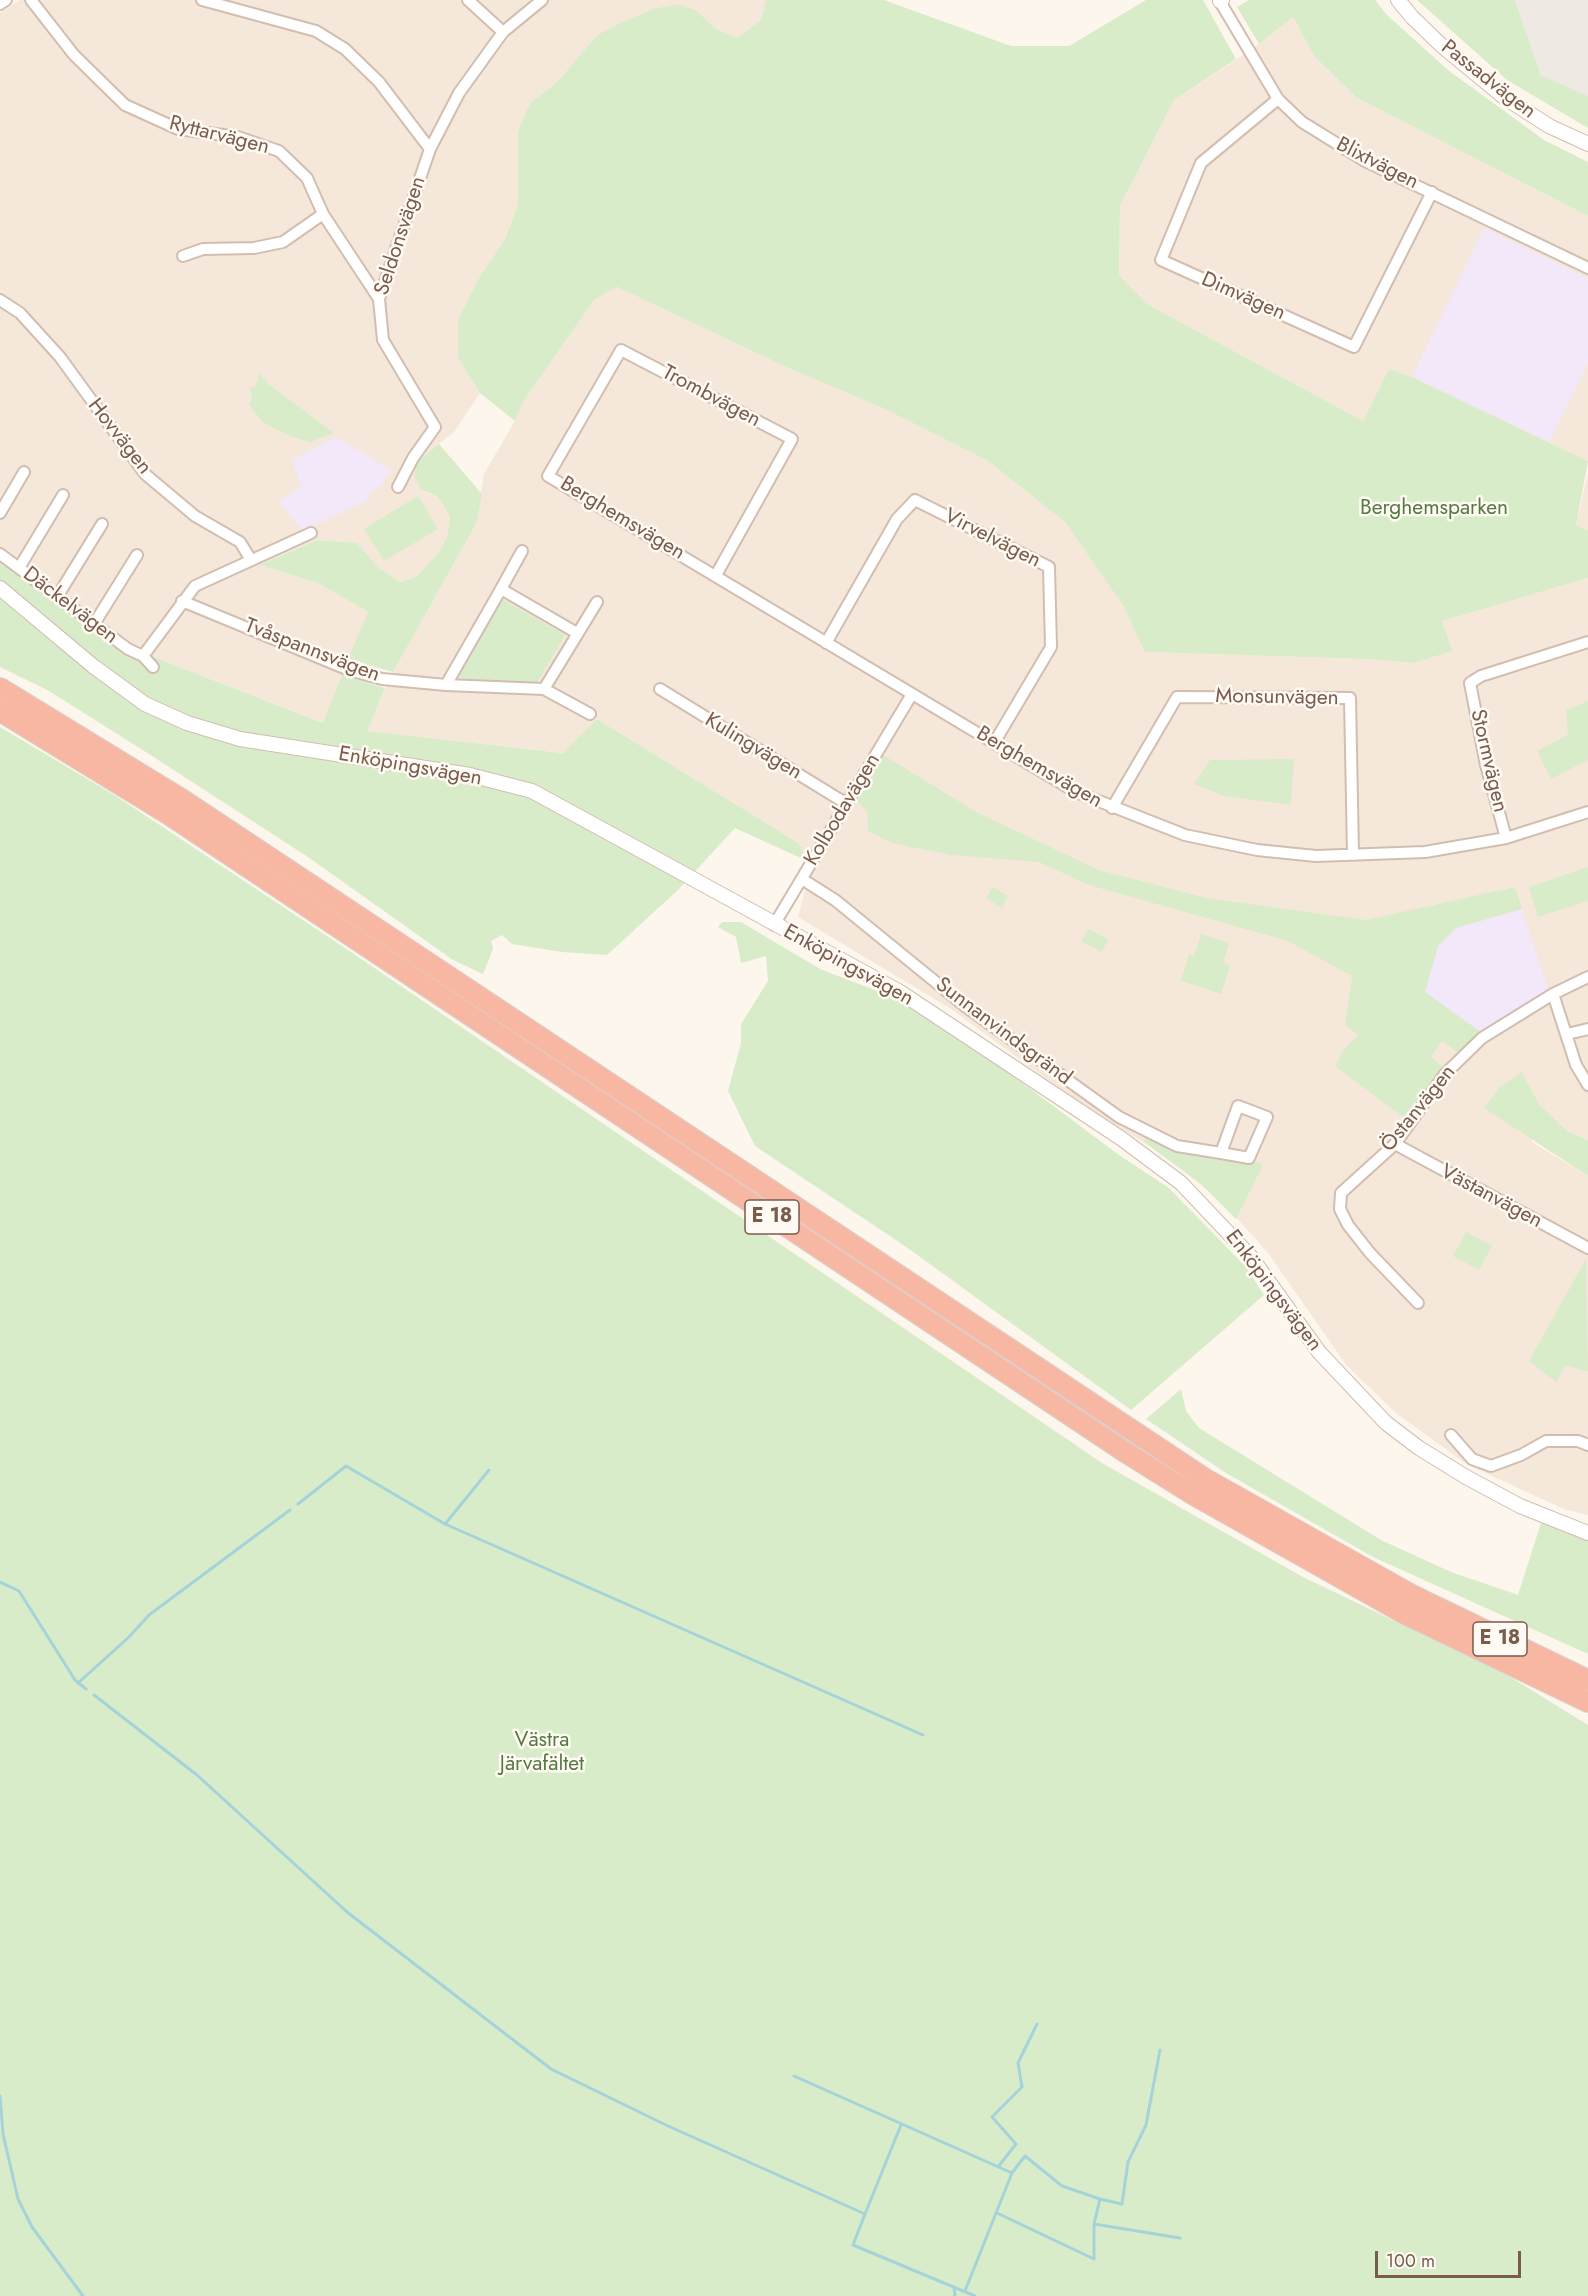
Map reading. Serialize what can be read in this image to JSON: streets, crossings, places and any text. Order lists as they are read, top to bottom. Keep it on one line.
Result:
{"streets":{"highway":["E 18"],"street":["Passadvägen","Ryttarvägen","Blixtvägen","Seldonsvägen","Dimvägen","Trombvägen","Hovvägen","Berghemsvägen","Virvelvägen","Däckelvägen","Tvåspannsvägen","Monsunvägen","Kulingvägen","Stormvägen","Enköpingsvägen","Kolbodavägen","Sunnanvindsgränd","Östanvägen","Västanvägen"]},"crossings":[["Ryttarvägen","Seldonsvägen"],["Blixtvägen","Dimvägen"],["Trombvägen","Berghemsvägen"],["Berghemsvägen","Virvelvägen"],["Berghemsvägen","Monsunvägen"],["Berghemsvägen","Stormvägen"],["Berghemsvägen","Kolbodavägen"],["Kulingvägen","Kolbodavägen"],["Enköpingsvägen","Kolbodavägen"],["Kolbodavägen","Sunnanvindsgränd"],["Östanvägen","Västanvägen"]],"parks":["Berghemsparken","Västra Järvafältet"],"scale_bar":"100 m"}
